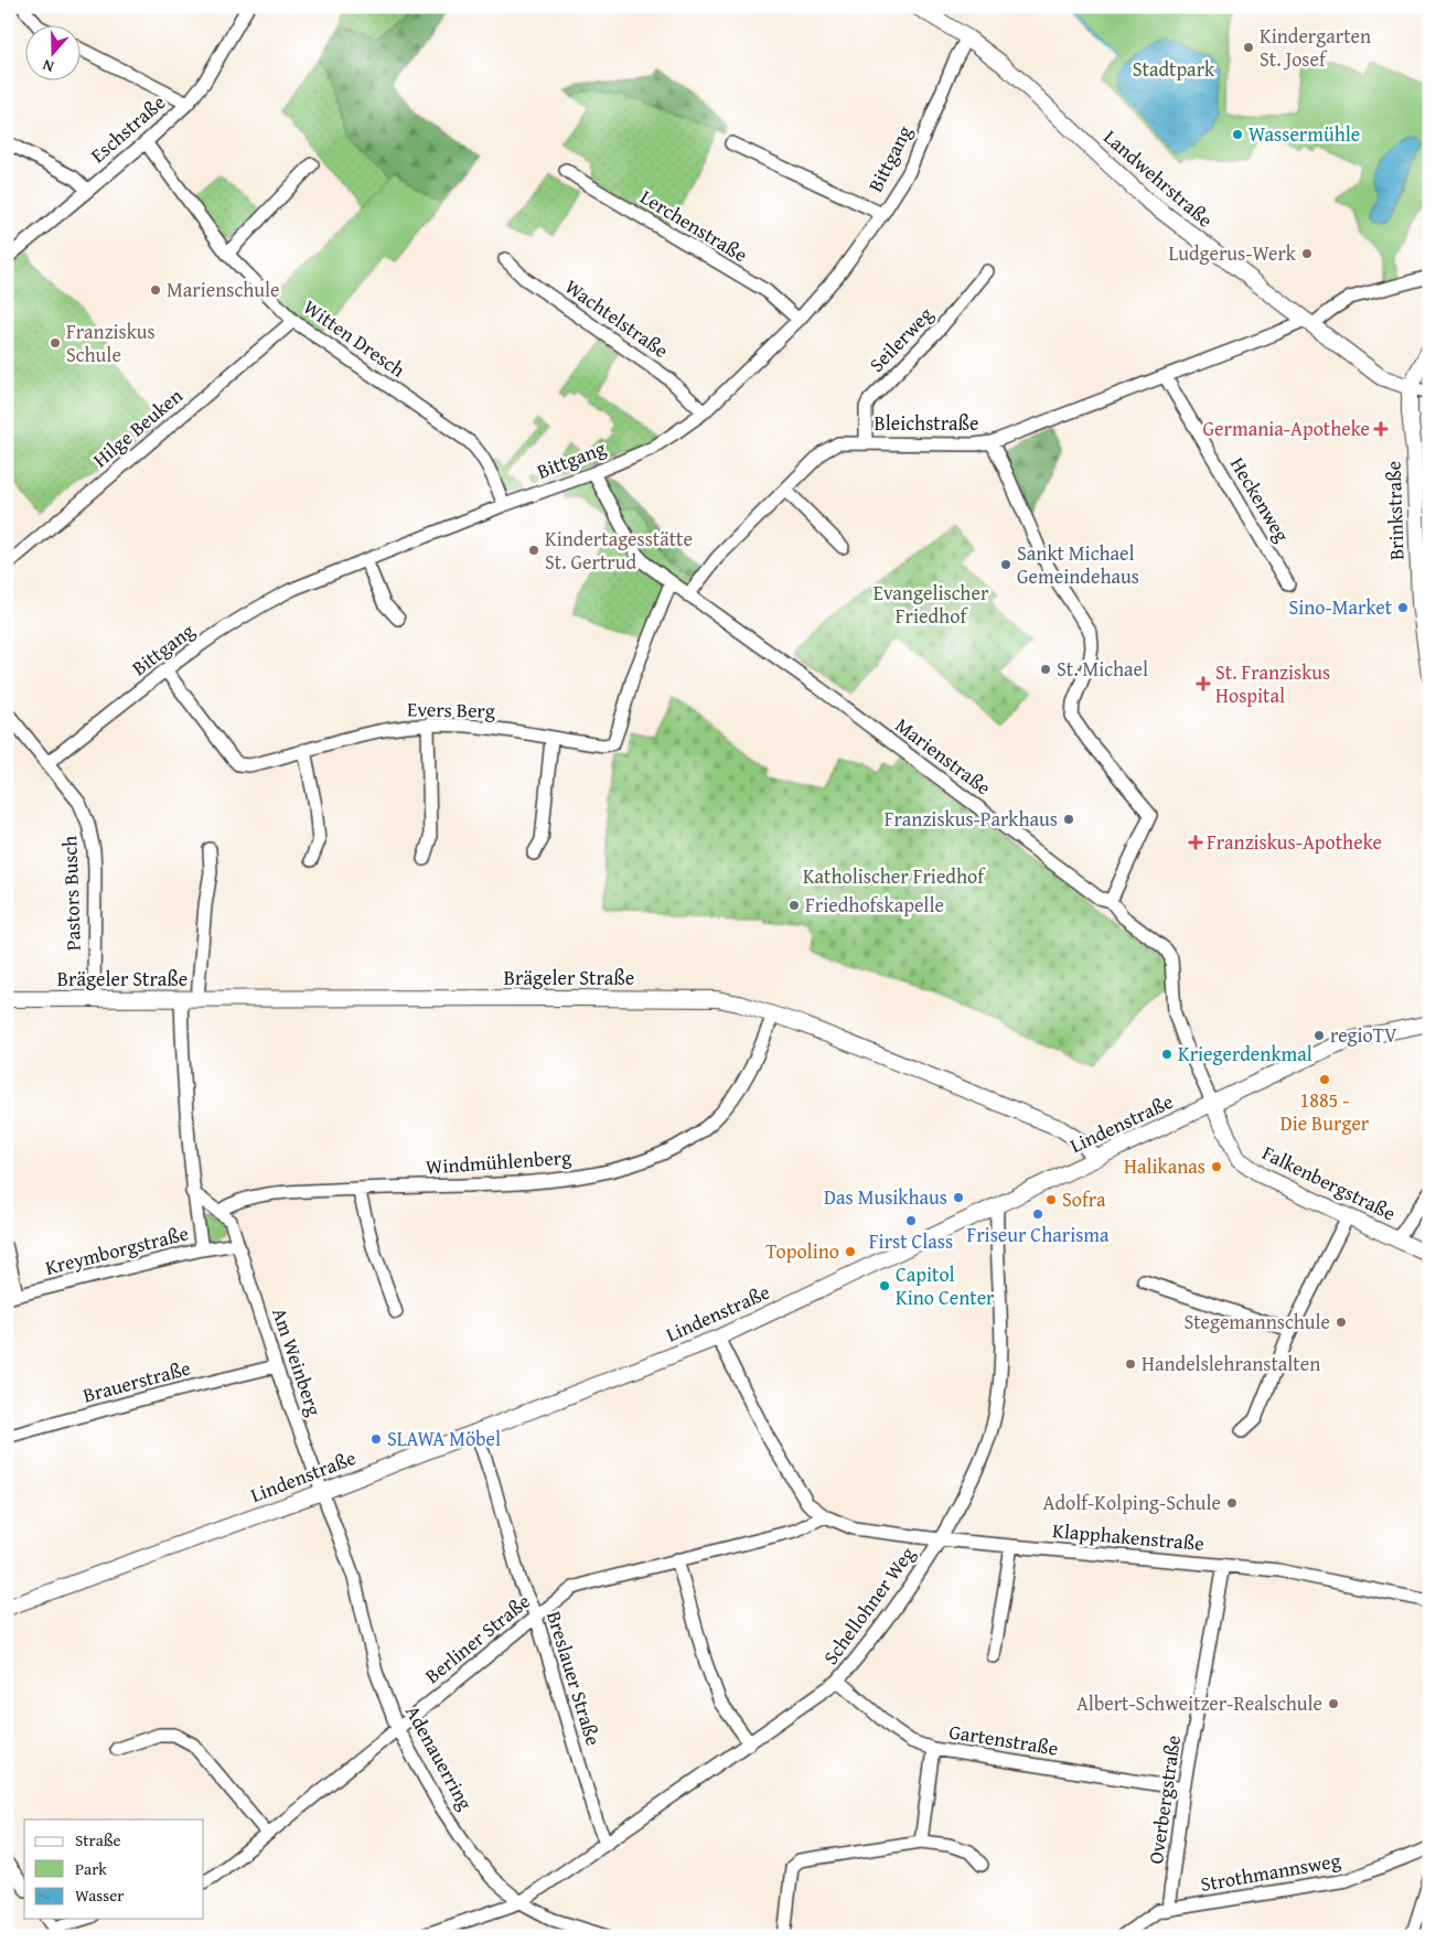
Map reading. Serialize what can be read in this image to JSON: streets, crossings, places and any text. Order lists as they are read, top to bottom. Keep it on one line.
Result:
{"streets":{"street":["Eschstraße","Bittgang","Landwehrstraße","Lerchenstraße","Wachtelstraße","Witten Dresch","Seilerweg","Bleichstraße","Hilge Beuken","Heckenweg","Brinkstraße","Evers Berg","Marienstraße","Pastors Busch","Brägeler Straße","Lindenstraße","Windmühlenberg","Falkenbergstraße","Kreymborgstraße","Am Weinberg","Brauerstraße","Klapphakenstraße","Schellohner Weg","Berliner Straße","Breslauer Straße","Gartenstraße","Adenauerring","Overbergstraße","Strothmannsweg"]},"crossings":[["Eschstraße","Witten Dresch"],["Bittgang","Landwehrstraße"],["Bittgang","Lerchenstraße"],["Bittgang","Wachtelstraße"],["Bittgang","Witten Dresch"],["Bittgang","Evers Berg"],["Bittgang","Marienstraße"],["Bittgang","Pastors Busch"],["Landwehrstraße","Bleichstraße"],["Landwehrstraße","Brinkstraße"],["Witten Dresch","Hilge Beuken"],["Seilerweg","Bleichstraße"],["Bleichstraße","Heckenweg"],["Bleichstraße","Marienstraße"],["Evers Berg","Marienstraße"],["Marienstraße","Lindenstraße"],["Marienstraße","Falkenbergstraße"],["Pastors Busch","Brägeler Straße"],["Brägeler Straße","Lindenstraße"],["Brägeler Straße","Windmühlenberg"],["Lindenstraße","Falkenbergstraße"],["Lindenstraße","Am Weinberg"],["Lindenstraße","Klapphakenstraße"],["Lindenstraße","Schellohner Weg"],["Lindenstraße","Breslauer Straße"],["Lindenstraße","Adenauerring"],["Windmühlenberg","Am Weinberg"],["Kreymborgstraße","Am Weinberg"],["Am Weinberg","Brauerstraße"],["Am Weinberg","Adenauerring"],["Klapphakenstraße","Schellohner Weg"],["Klapphakenstraße","Berliner Straße"],["Klapphakenstraße","Overbergstraße"],["Schellohner Weg","Breslauer Straße"],["Schellohner Weg","Gartenstraße"],["Schellohner Weg","Adenauerring"],["Berliner Straße","Breslauer Straße"],["Berliner Straße","Adenauerring"],["Gartenstraße","Overbergstraße"],["Overbergstraße","Strothmannsweg"]],"parks":["Stadtpark","Evangelischer Friedhof","Katholischer Friedhof"],"places":{"other":["Kindergarten St. Josef","Wassermühle","Ludgerus-Werk","Marienschule","Franziskus Schule","Kindertagesstätte St. Gertrud","Sankt Michael Gemeindehaus","Sino-Market","St. Michael","Franziskus-Parkhaus","Friedhofskapelle","regioTV","Kriegerdenkmal","1885 - Die Burger","Halikanas","Das Musikhaus","Sofra","Friseur Charisma","First Class","Topolino","Capitol Kino Center","Stegemannschule","Handelslehranstalten","SLAWA Möbel","Adolf-Kolping-Schule","Albert-Schweitzer-Realschule"],"health":["Germania-Apotheke","St. Franziskus Hospital","Franziskus-Apotheke"]},"legend":["Straße","Park","Wasser"],"north":"bottom"}
